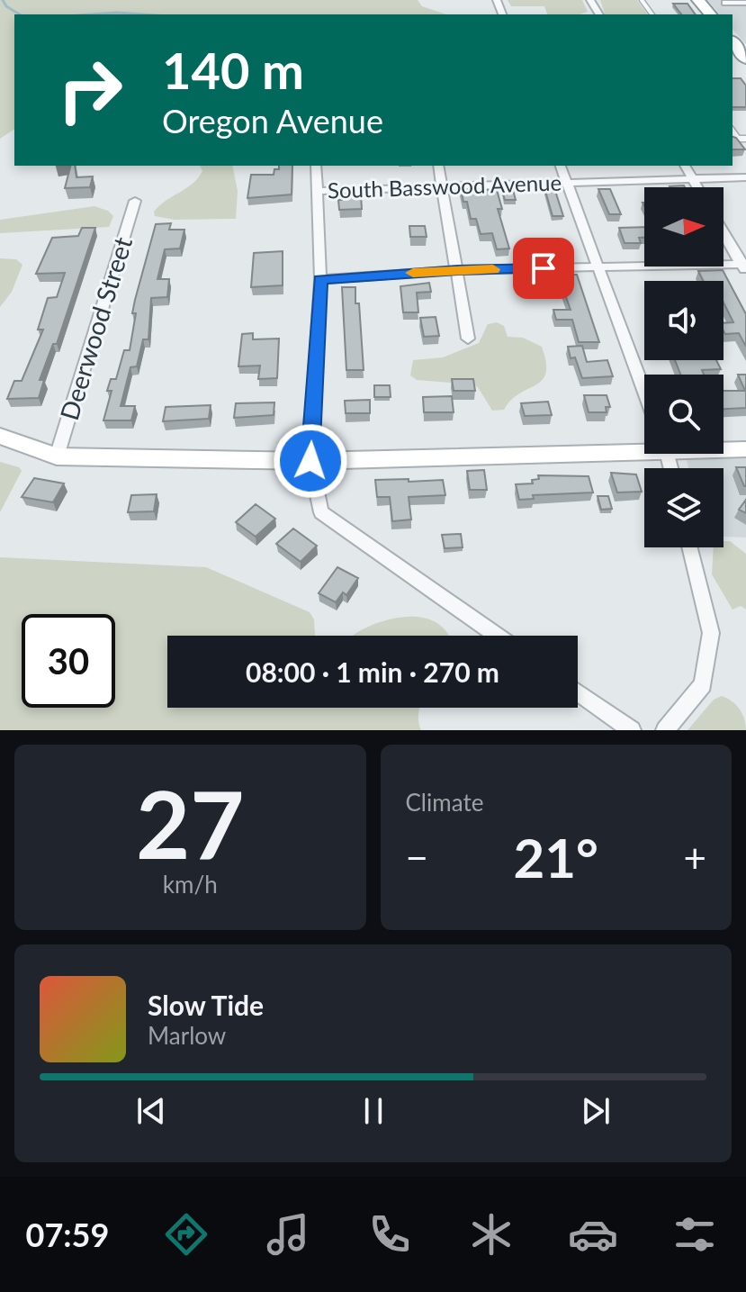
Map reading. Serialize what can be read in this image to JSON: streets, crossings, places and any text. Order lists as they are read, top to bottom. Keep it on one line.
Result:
{"streets":{"street":["South Basswood Avenue","Deerwood Street"]},"north":"right","page":{"turn":["140 m","Oregon Avenue"],"limit":"30","trip":"08:00 · 1 min · 270 m","tile":[["27","km/h"],"Climate"],"heat":["−","21°","+"],"song":["Slow Tide","Marlow"],"tabs":"07:59"}}
